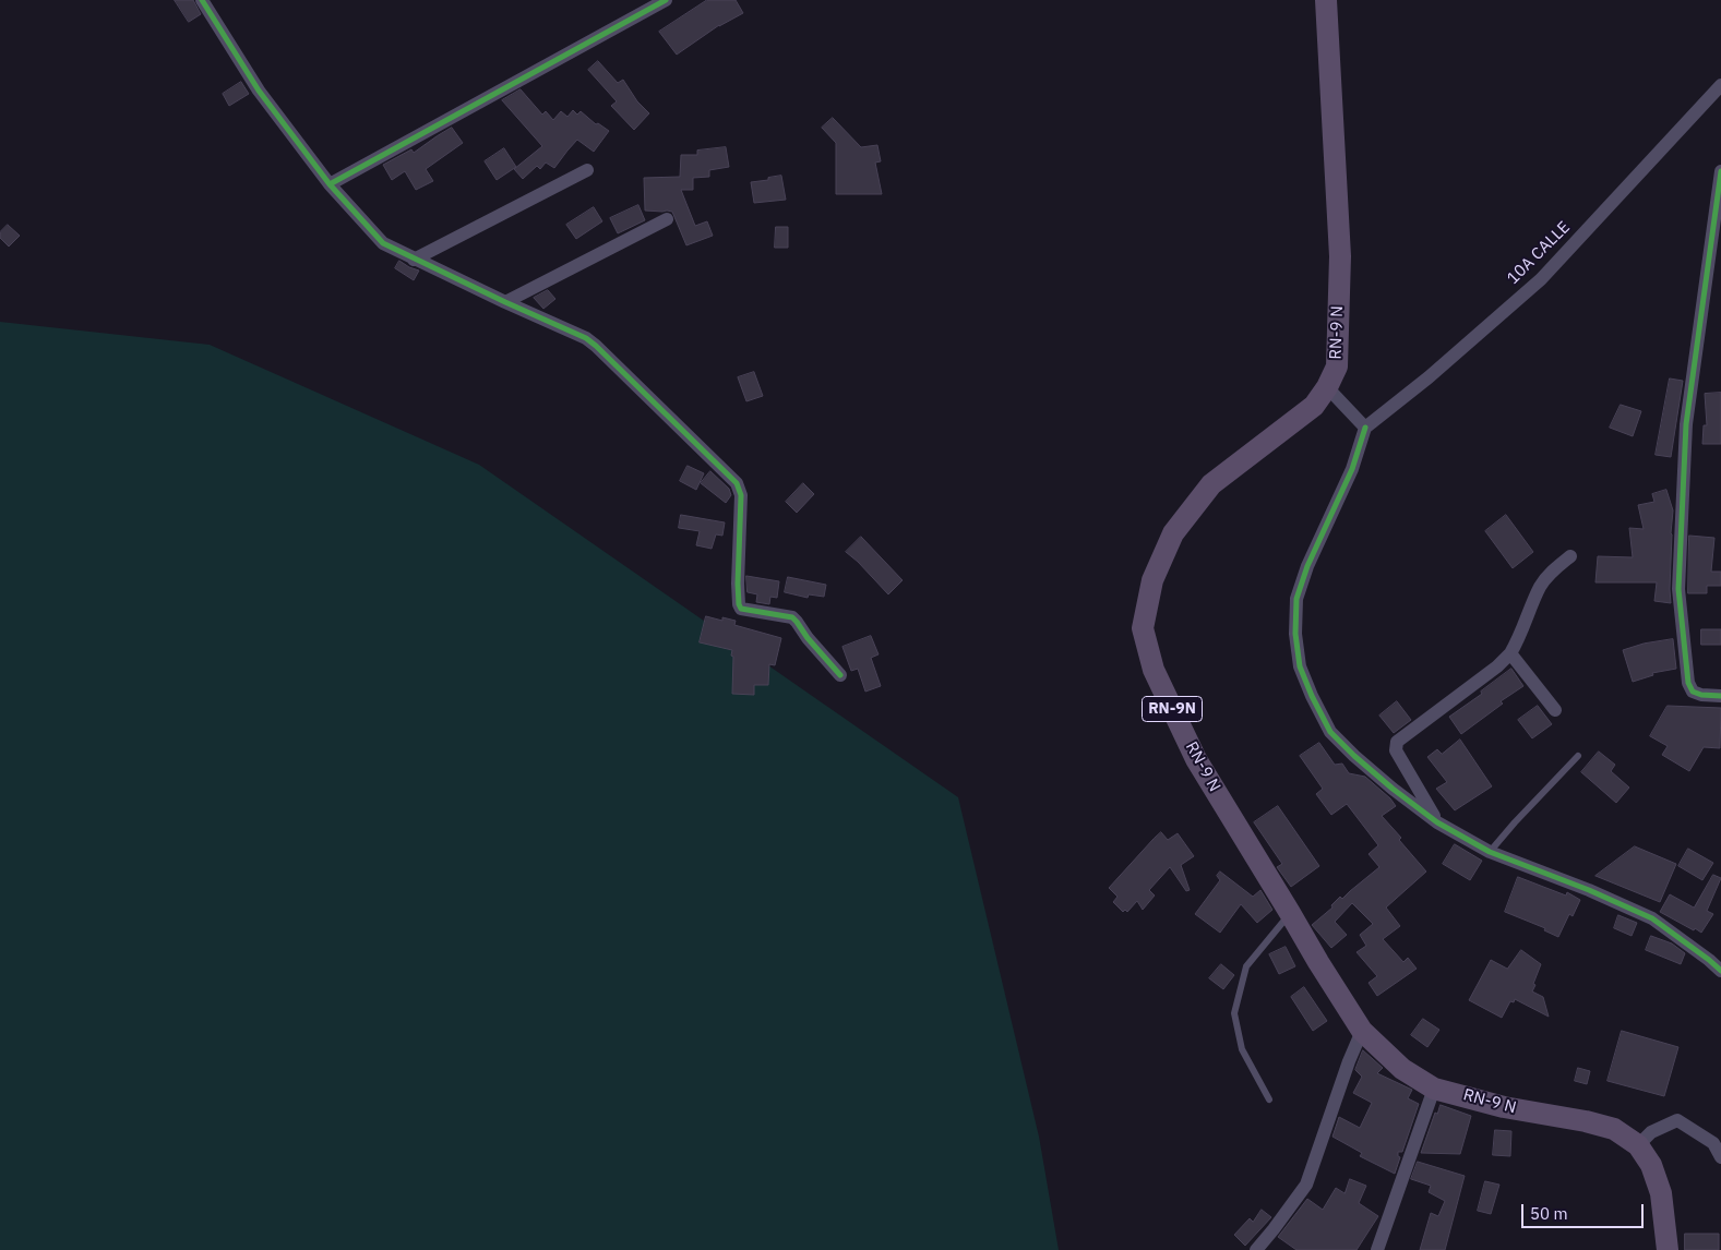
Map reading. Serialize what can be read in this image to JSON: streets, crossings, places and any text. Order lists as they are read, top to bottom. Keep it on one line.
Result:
{"streets":{"main road":["RN-9 N","RN-9N"],"street":["10A CALLE"]},"scale_bar":"50 m"}
